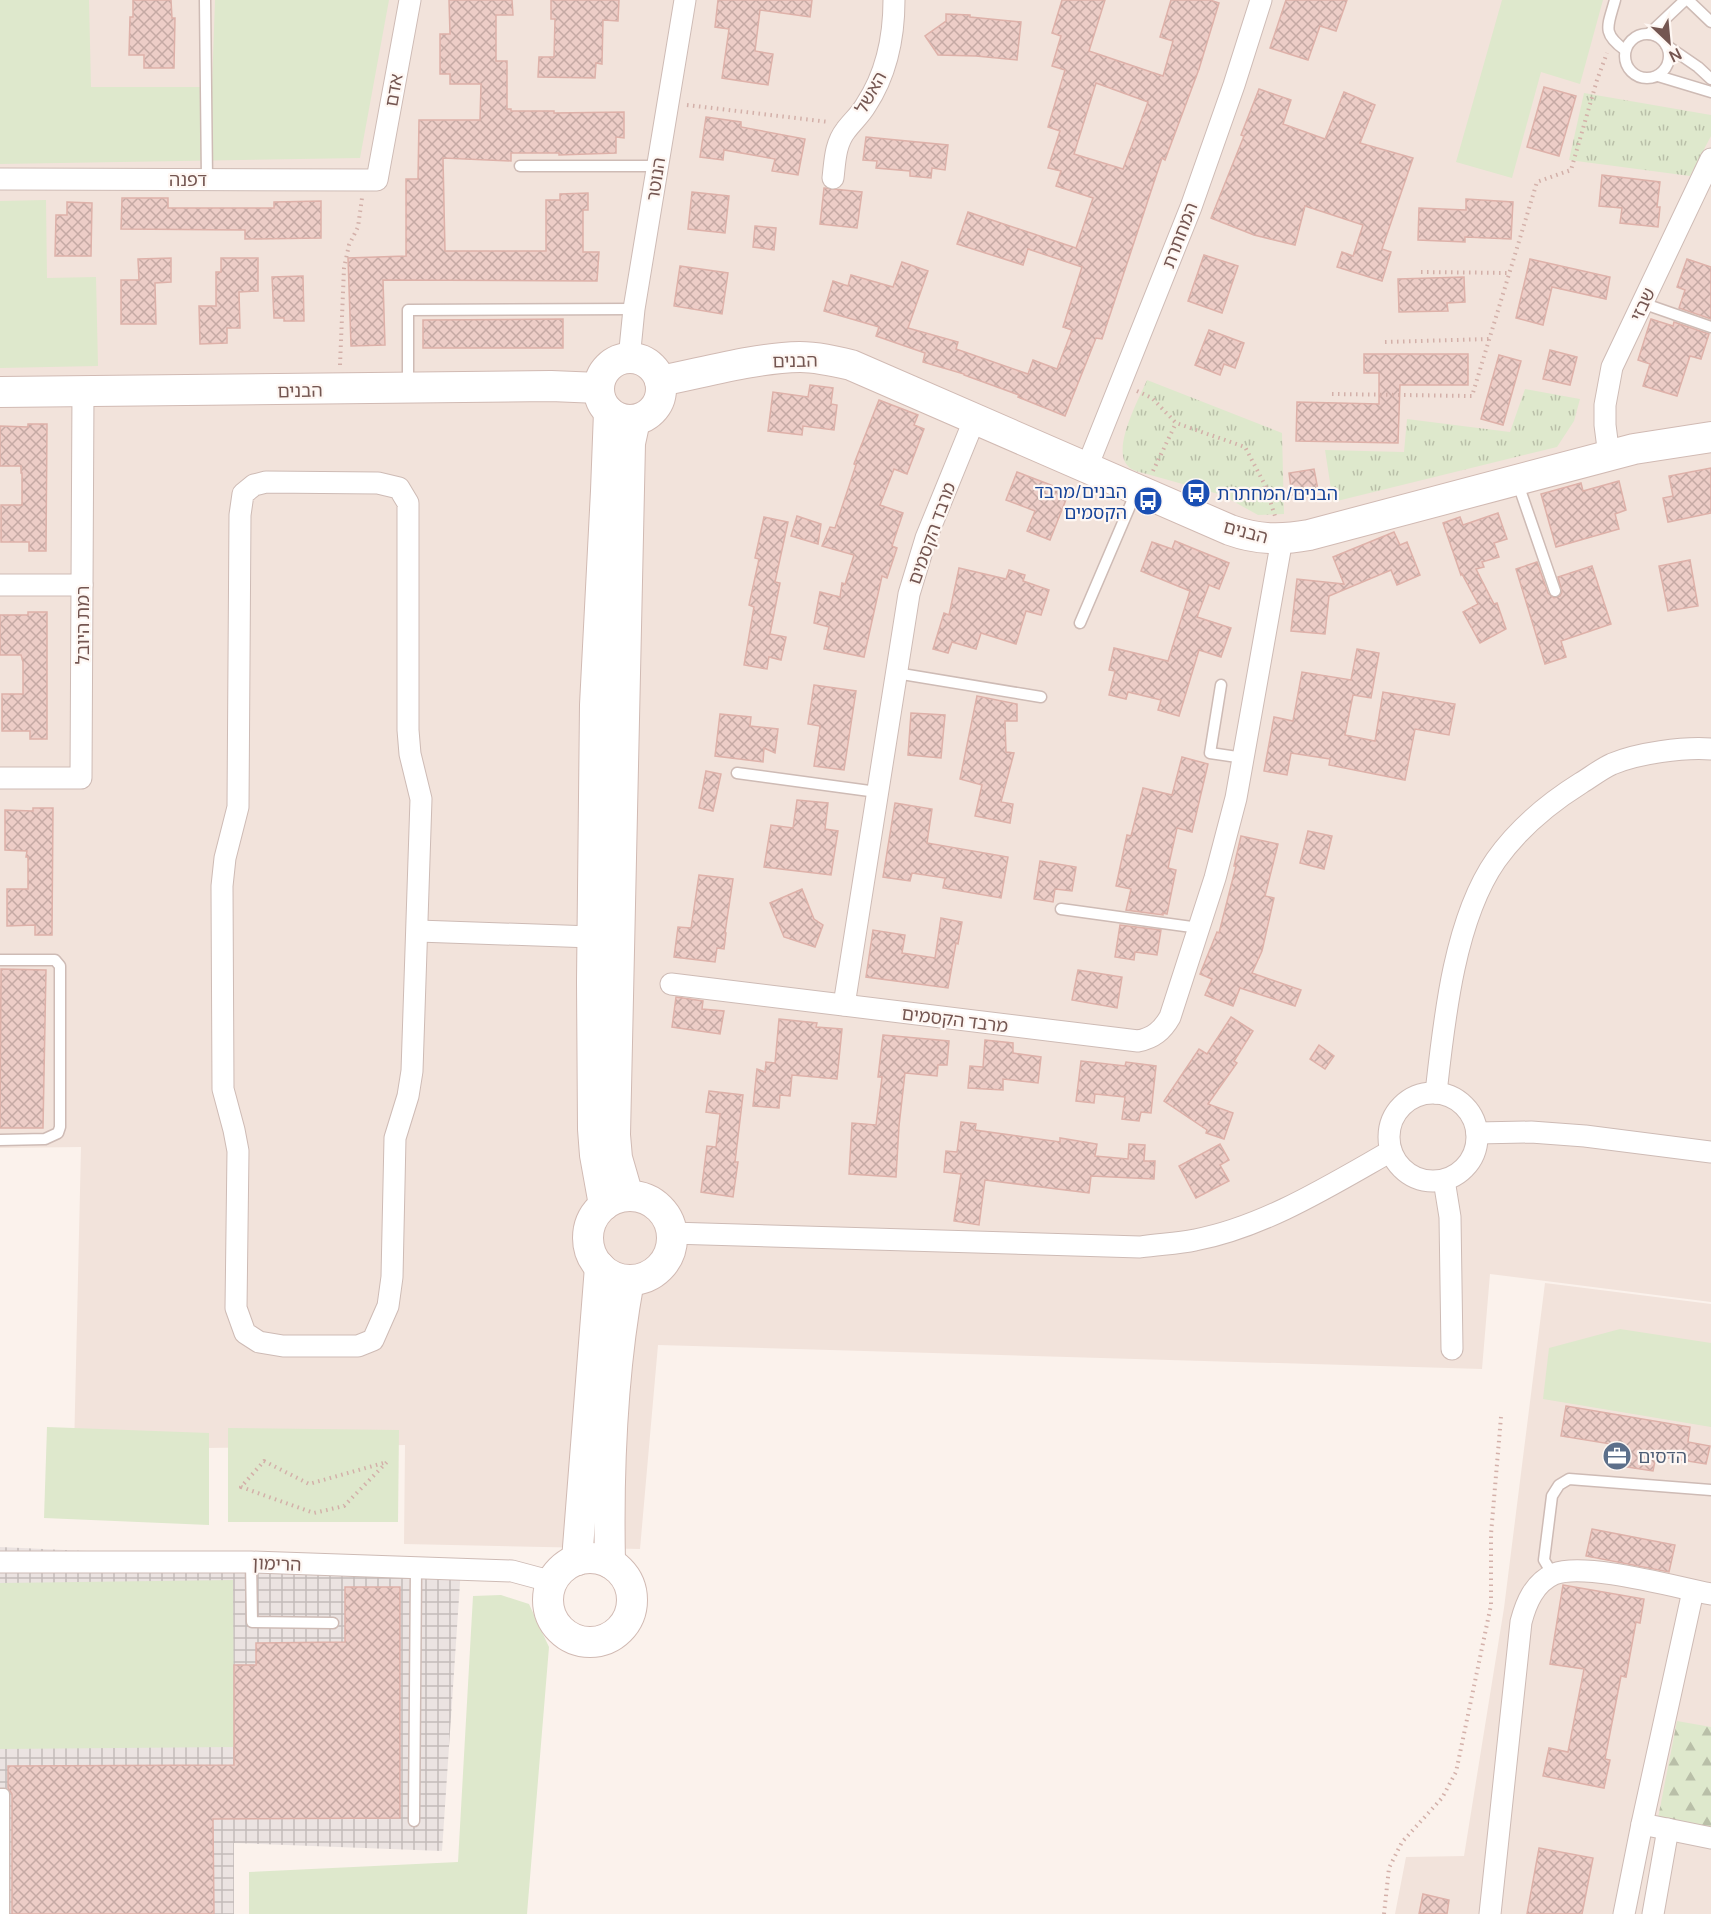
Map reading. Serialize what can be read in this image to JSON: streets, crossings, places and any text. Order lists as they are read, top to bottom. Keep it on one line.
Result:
{"streets":{"street":["אדם","האשל","דפנה","הנוטר","המחתרת","שבזי","הבנים","מרבד הקסמים","רמת היובל","הרימון"]},"crossings":[["אדם","דפנה"],["הנוטר","הבנים"],["המחתרת","הבנים"],["שבזי","הבנים"],["הבנים","מרבד הקסמים"],["הבנים","רמת היובל"]],"places":{"bus stop":["הבנים/המחתרת","הבנים/מרבד הקסמים"],"office":["הדסים"]},"north":"bottom right"}
